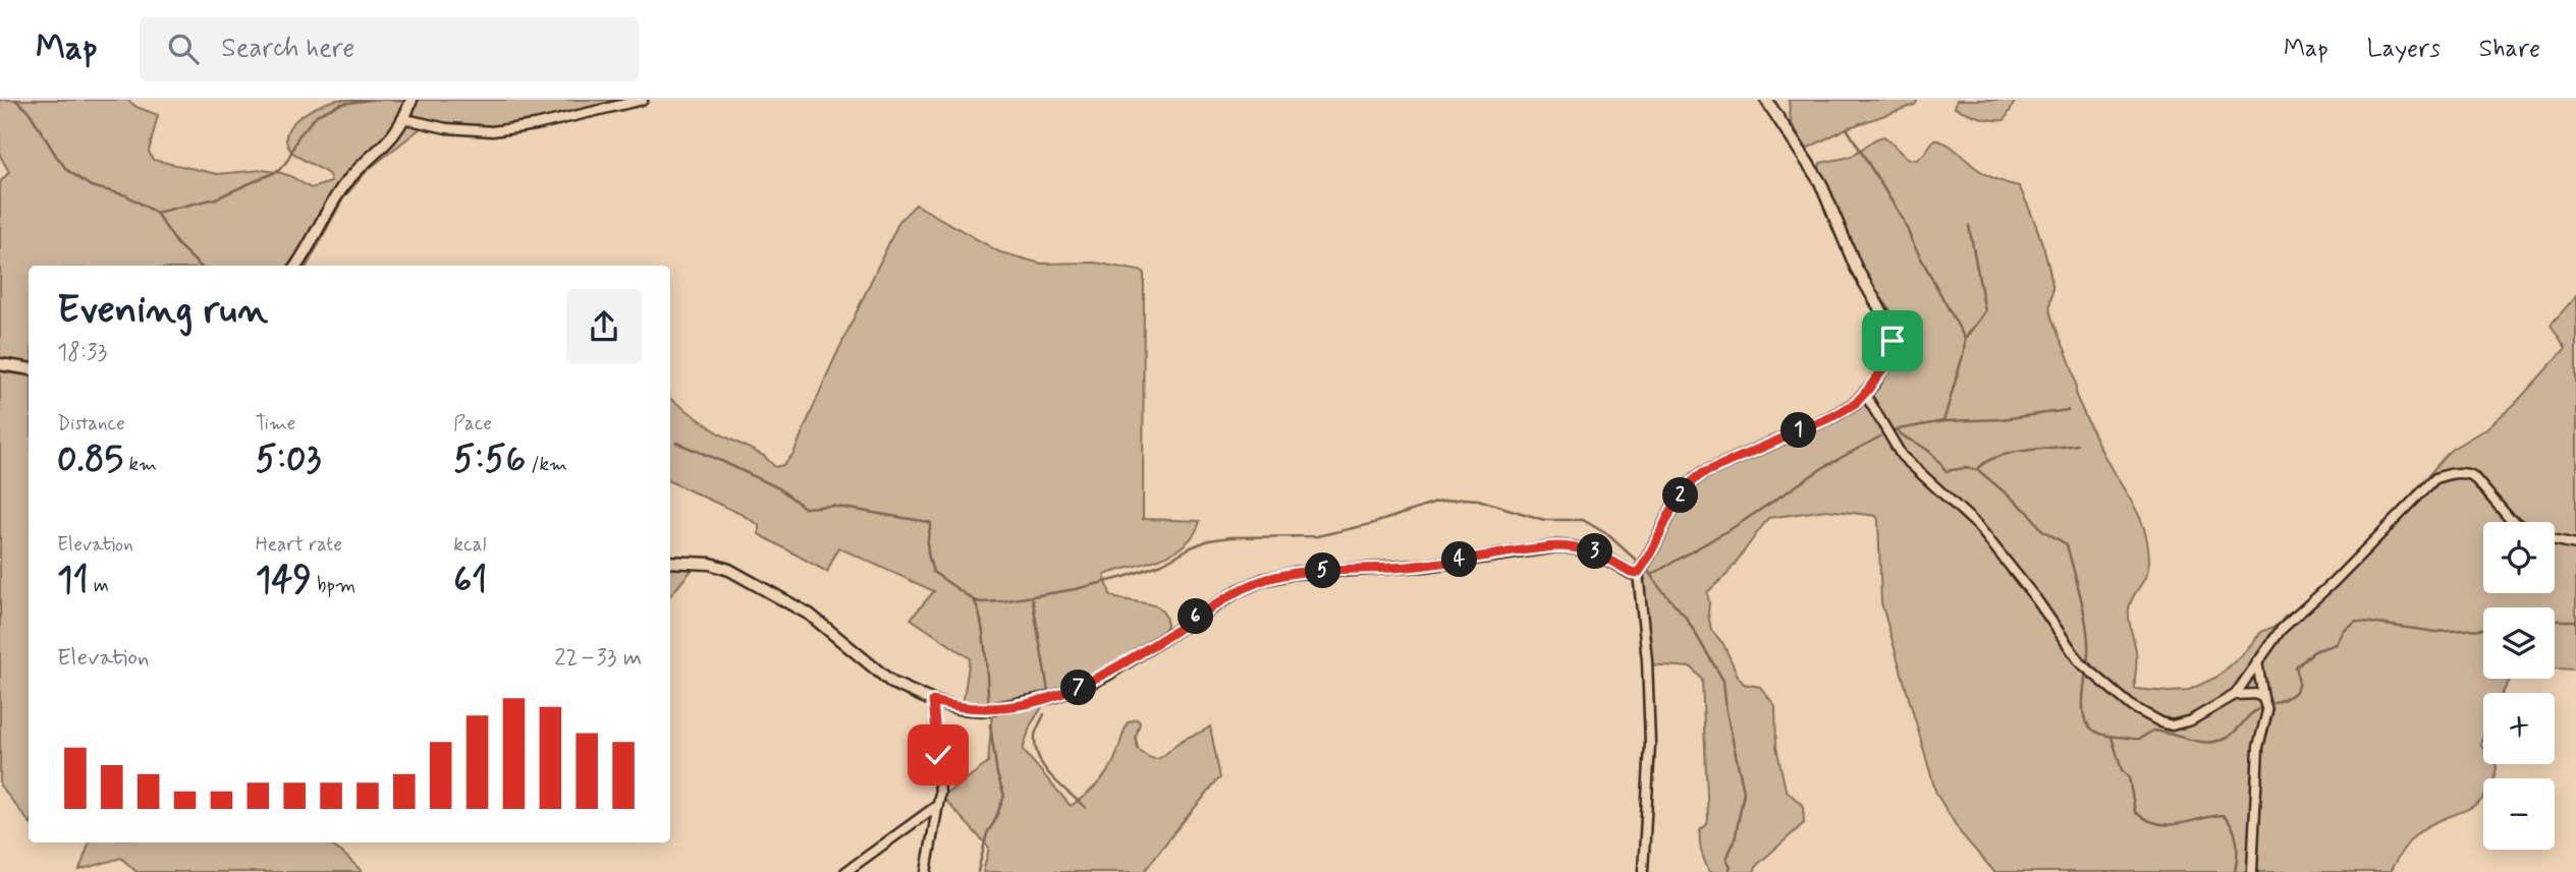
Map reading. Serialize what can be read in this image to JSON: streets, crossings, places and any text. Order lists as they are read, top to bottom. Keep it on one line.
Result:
{"page":{"header":"Map","search":"Search here","nav":["Map","Layers","Share"],"heading":["Evening run","18:33"],"stats":[["Distance","0.85 km"],["Time","5:03"],["Pace","5:56 /km"],["Elevation","11 m"],["Heart rate","149 bpm"],["kcal","61"]],"pins":["1","2","3","4","5","6","7"],"map_buttons":["+","−"],"chart":["Elevation","22–33 m"]}}
